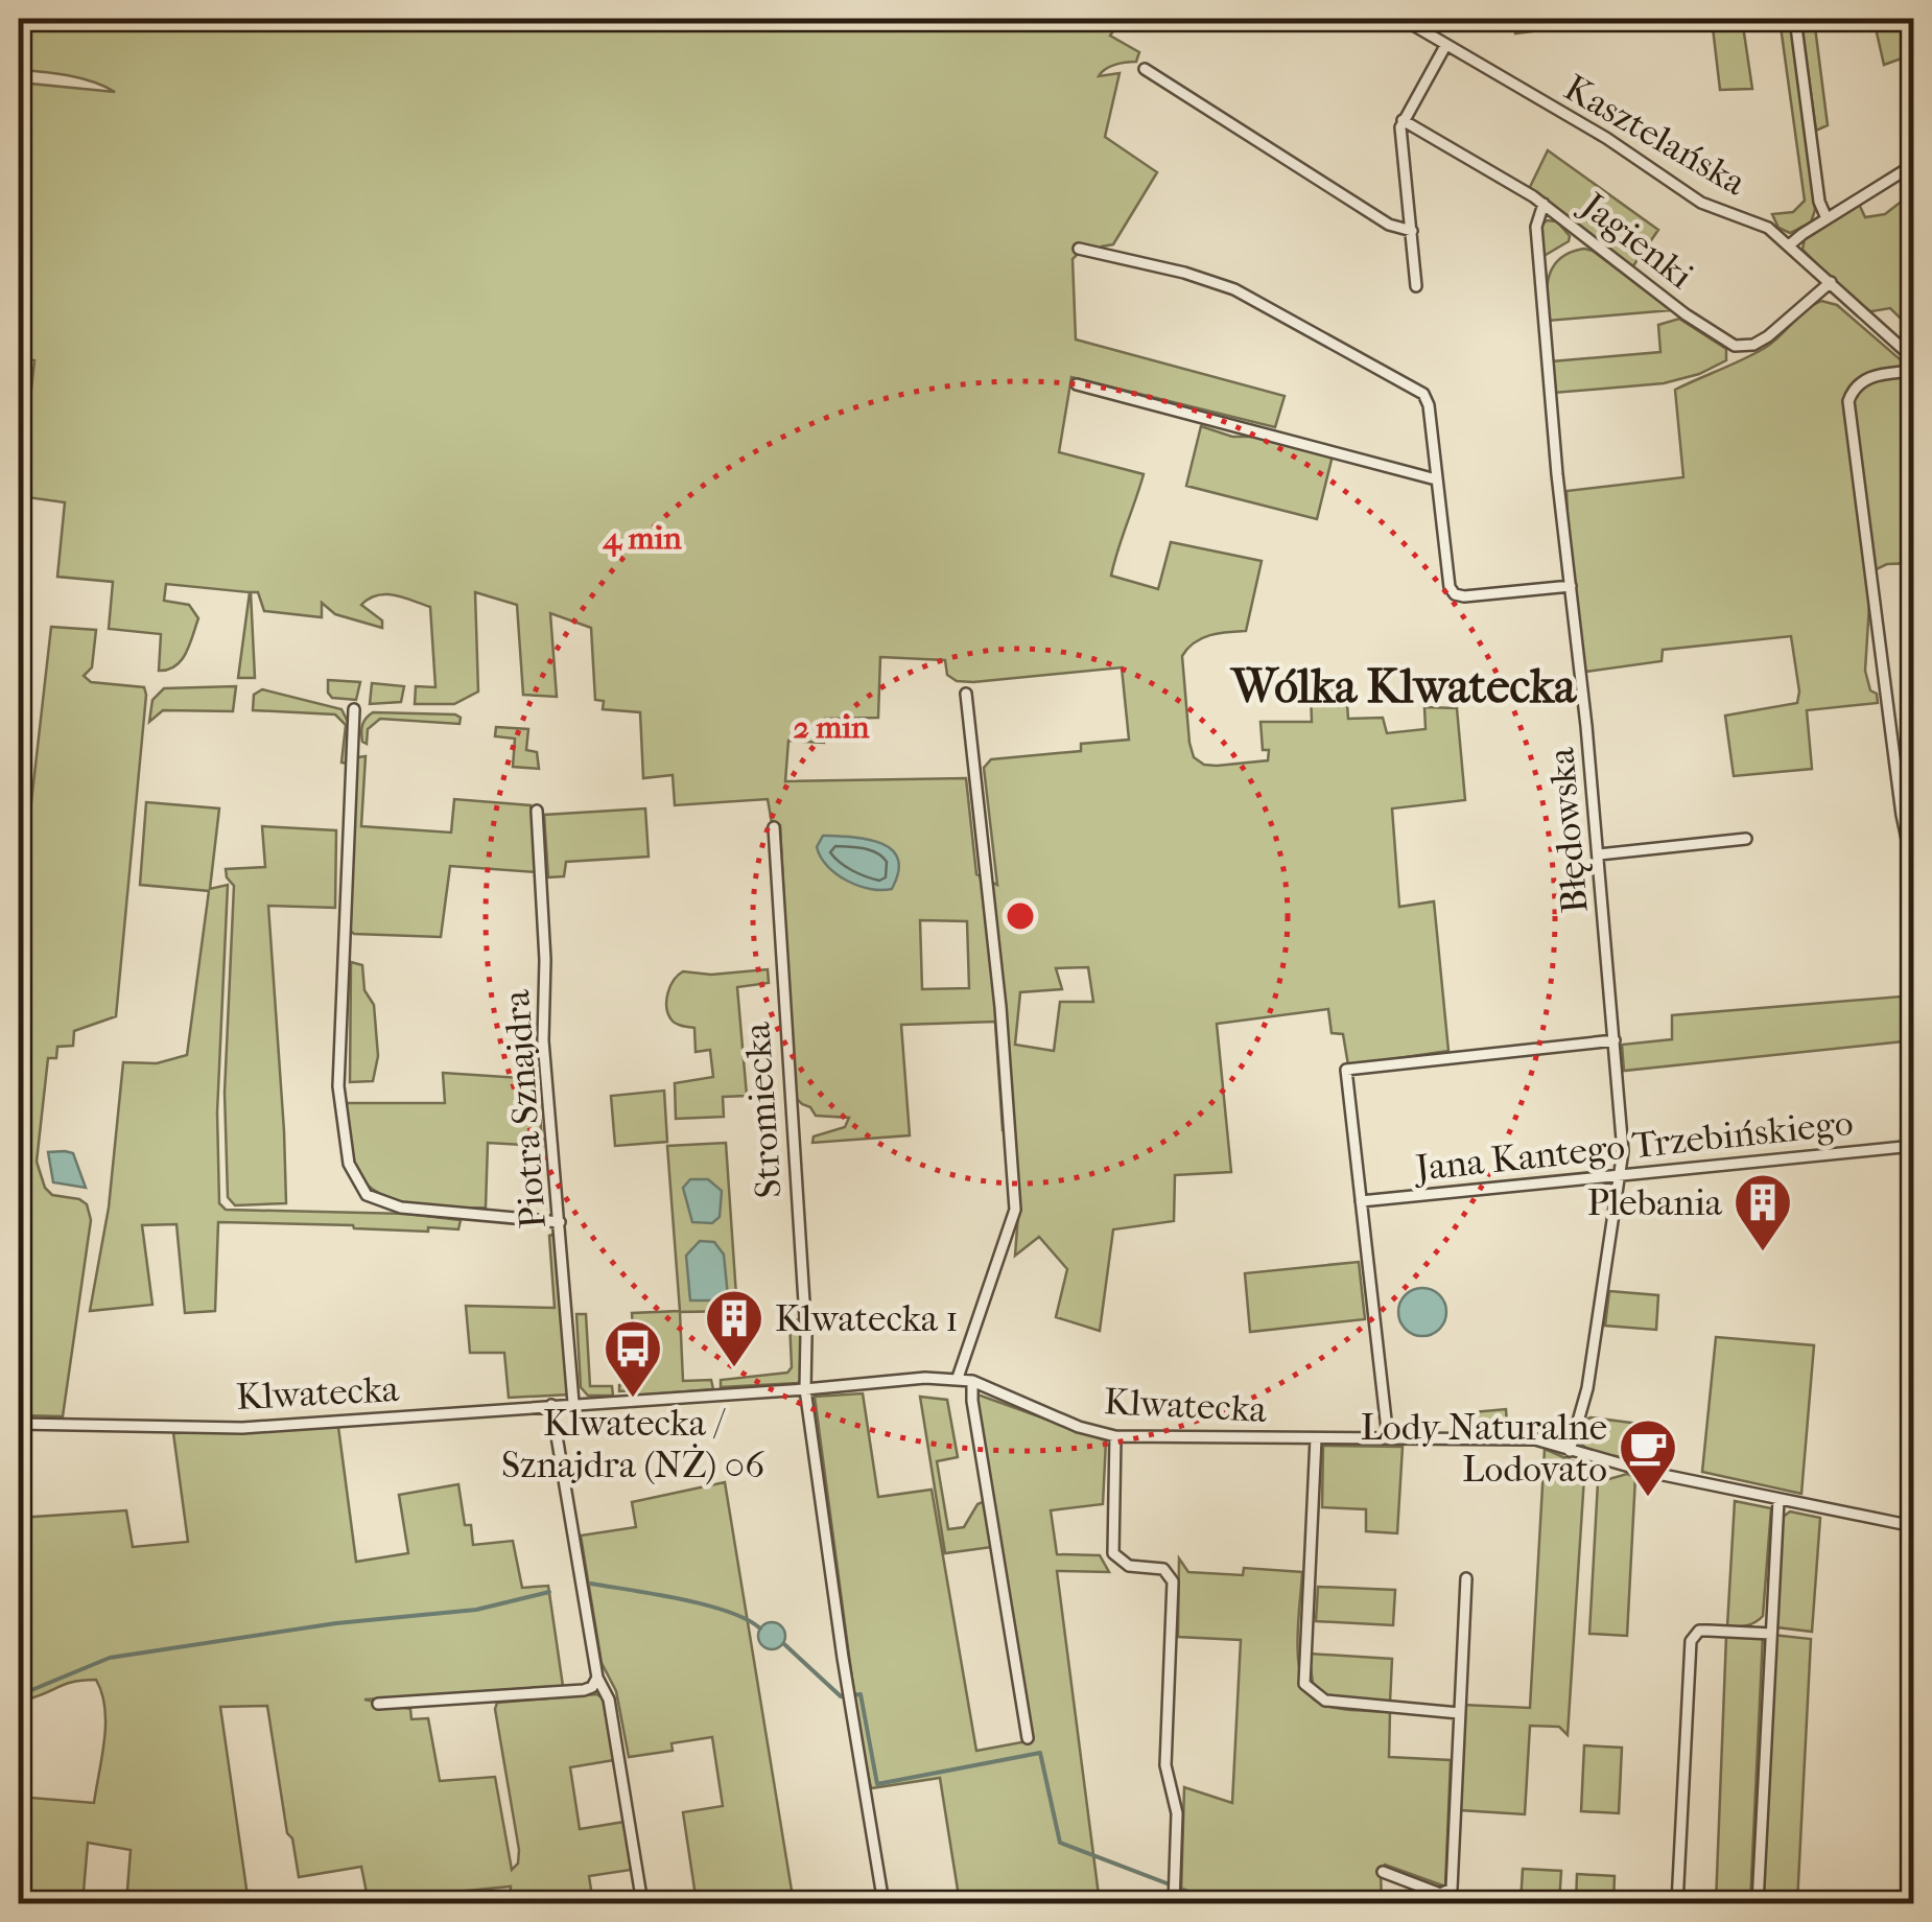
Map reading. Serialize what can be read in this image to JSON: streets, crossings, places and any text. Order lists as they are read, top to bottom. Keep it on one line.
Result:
{"streets":{"street":["Kasztelańska","Jagienki","Błędowska","Piotra Sznajdra","Stromiecka","Jana Kantego Trzebińskiego","Klwatecka"]},"crossings":[["Kasztelańska","Jagienki"],["Jagienki","Błędowska"],["Błędowska","Jana Kantego Trzebińskiego"],["Błędowska","Klwatecka"],["Piotra Sznajdra","Klwatecka"],["Stromiecka","Klwatecka"]],"districts":["Wólka Klwatecka"],"places":{"building":["Plebania","Klwatecka 1"],"bus stop":["Klwatecka / Sznajdra (NŻ) 06"],"cafe":["Lody Naturalne Lodovato"]},"rings":["4 min","2 min"]}
